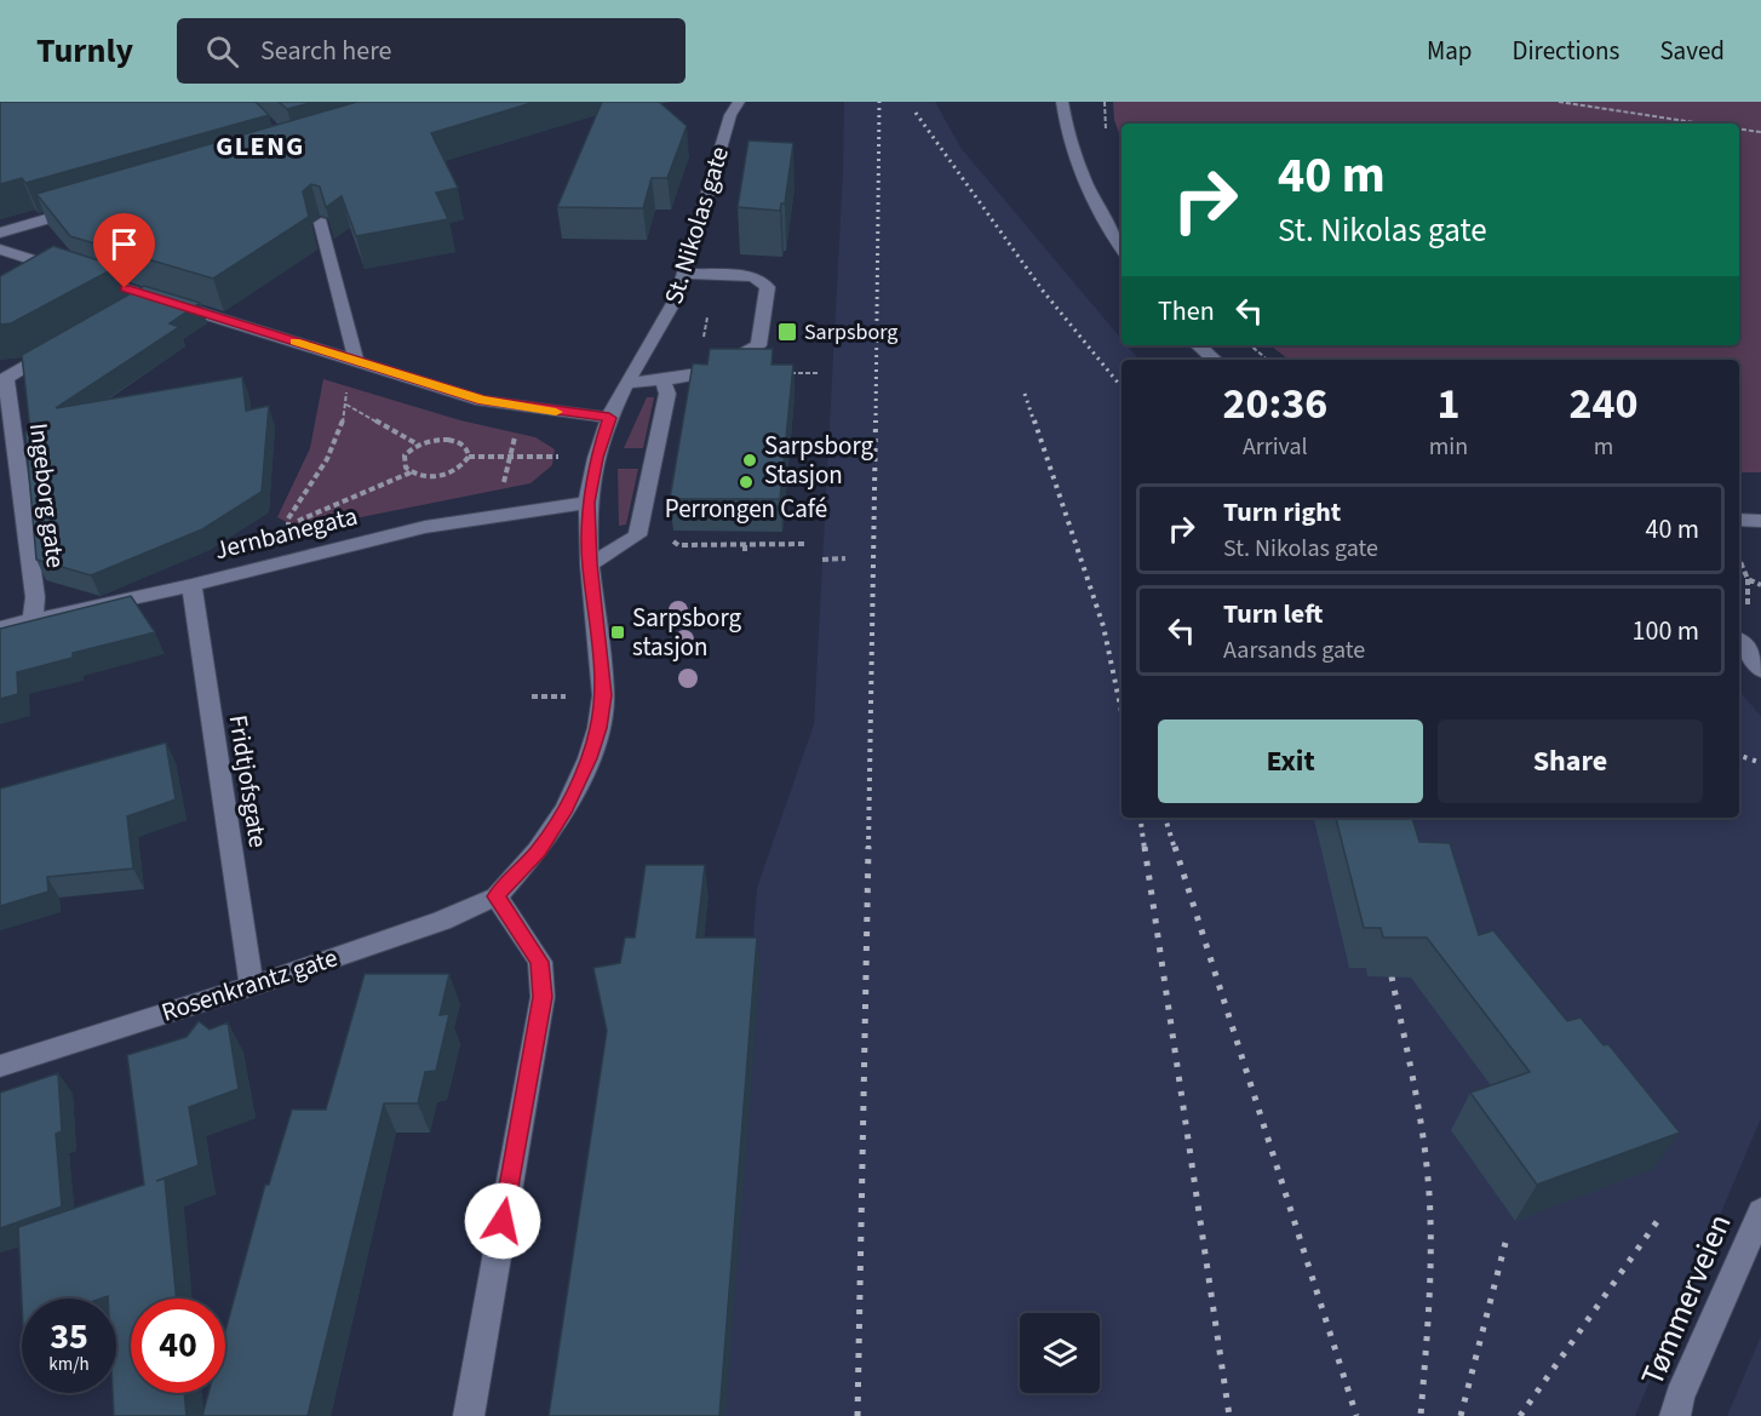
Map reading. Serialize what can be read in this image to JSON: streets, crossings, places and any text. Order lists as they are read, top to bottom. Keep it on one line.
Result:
{"streets":{"street":["St. Nikolas gate","Ingeborg gate","Jernbanegata","Fridtjofsgate","Rosenkrantz gate","Tømmerveien"]},"crossings":[["St. Nikolas gate","Jernbanegata"],["St. Nikolas gate","Rosenkrantz gate"],["Ingeborg gate","Jernbanegata"],["Jernbanegata","Fridtjofsgate"],["Fridtjofsgate","Rosenkrantz gate"]],"districts":["GLENG"],"places":{"transit":["Sarpsborg","Sarpsborg stasjon"],"other":["Sarpsborg Stasjon","Perrongen Café"]},"page":{"header":"Turnly","search":"Search here","nav":["Map","Directions","Saved"],"turn":["40 m","St. Nikolas gate"],"then":"Then","eta":["20:36","Arrival","1","min","240","m"],"list":[{"name":"Turn right","note":"St. Nikolas gate","value":"40 m"},{"name":"Turn left","note":"Aarsands gate","value":"100 m"}],"buttons":["Exit","Share"],"speed":"35 km/h","limit":"40"}}
